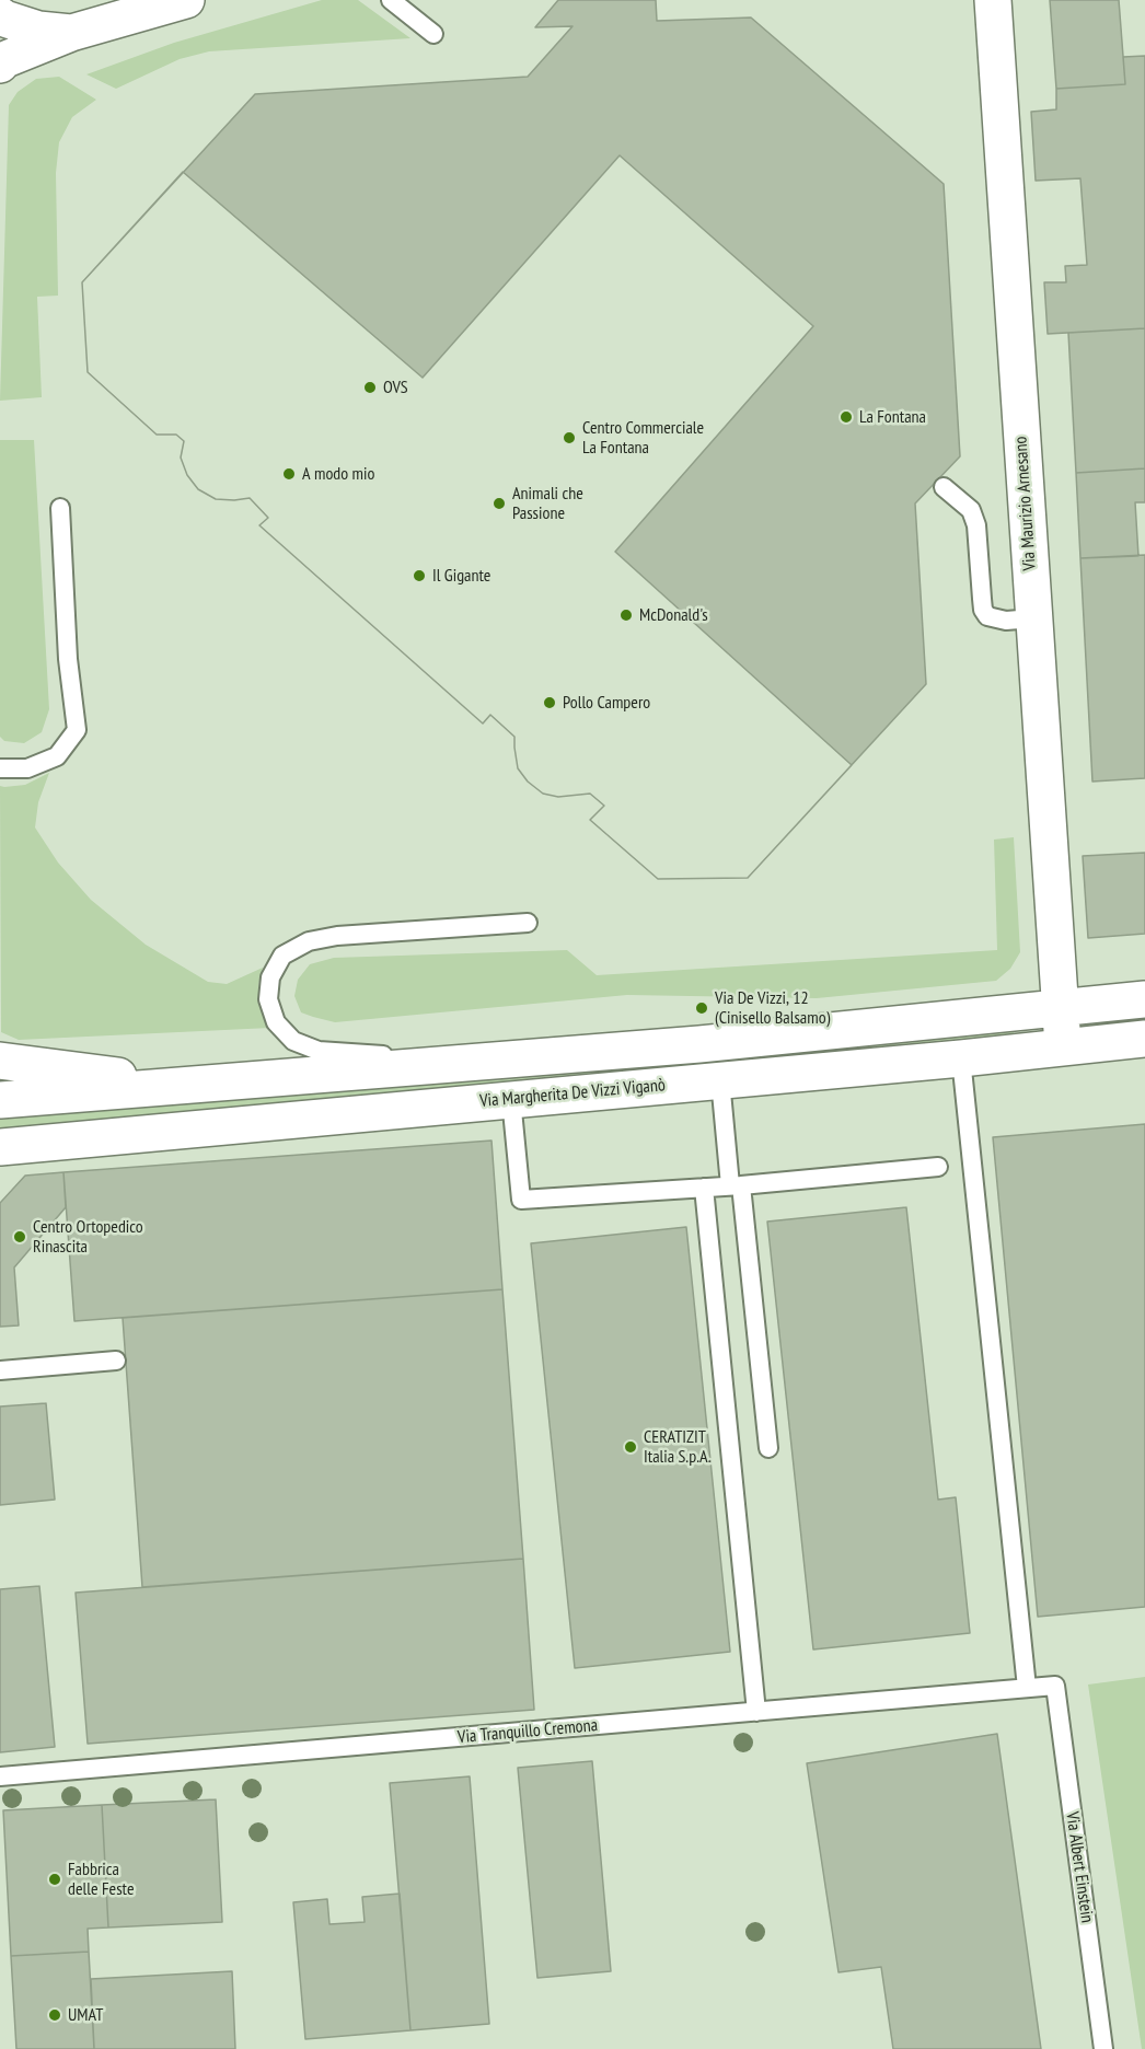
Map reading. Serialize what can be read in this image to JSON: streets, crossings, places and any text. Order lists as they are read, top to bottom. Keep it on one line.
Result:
{"streets":{"street":["Via Maurizio Arnesano","Via Margherita De Vizzi Viganò"],"lane":["Via Tranquillo Cremona","Via Albert Einstein"]},"crossings":[["Via Maurizio Arnesano","Via Margherita De Vizzi Viganò"],["Via Tranquillo Cremona","Via Albert Einstein"]],"places":["OVS","La Fontana","Centro Commerciale La Fontana","A modo mio","Animali che Passione","Il Gigante","McDonald's","Pollo Campero","Via De Vizzi, 12 (Cinisello Balsamo)","Centro Ortopedico Rinascita","CERATIZIT Italia S.p.A.","Fabbrica delle Feste","UMAT"]}
